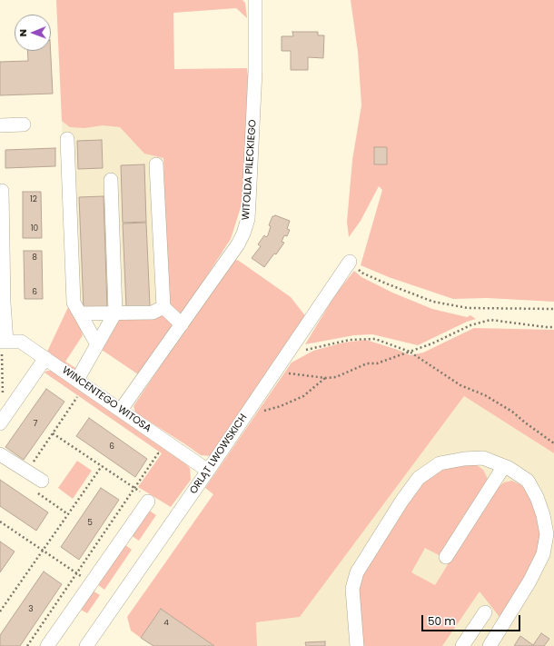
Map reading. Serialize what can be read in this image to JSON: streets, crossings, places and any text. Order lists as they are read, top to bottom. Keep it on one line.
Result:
{"streets":{"street":["WITOLDA PILECKIEGO","WINCENTEGO WITOSA","ORLĄT LWOWSKICH"]},"crossings":[["WITOLDA PILECKIEGO","WINCENTEGO WITOSA"],["WINCENTEGO WITOSA","ORLĄT LWOWSKICH"]],"house_numbers":["12","10","8","6","7","6","5","3","4"],"scale_bar":"50 m","north":"left"}
